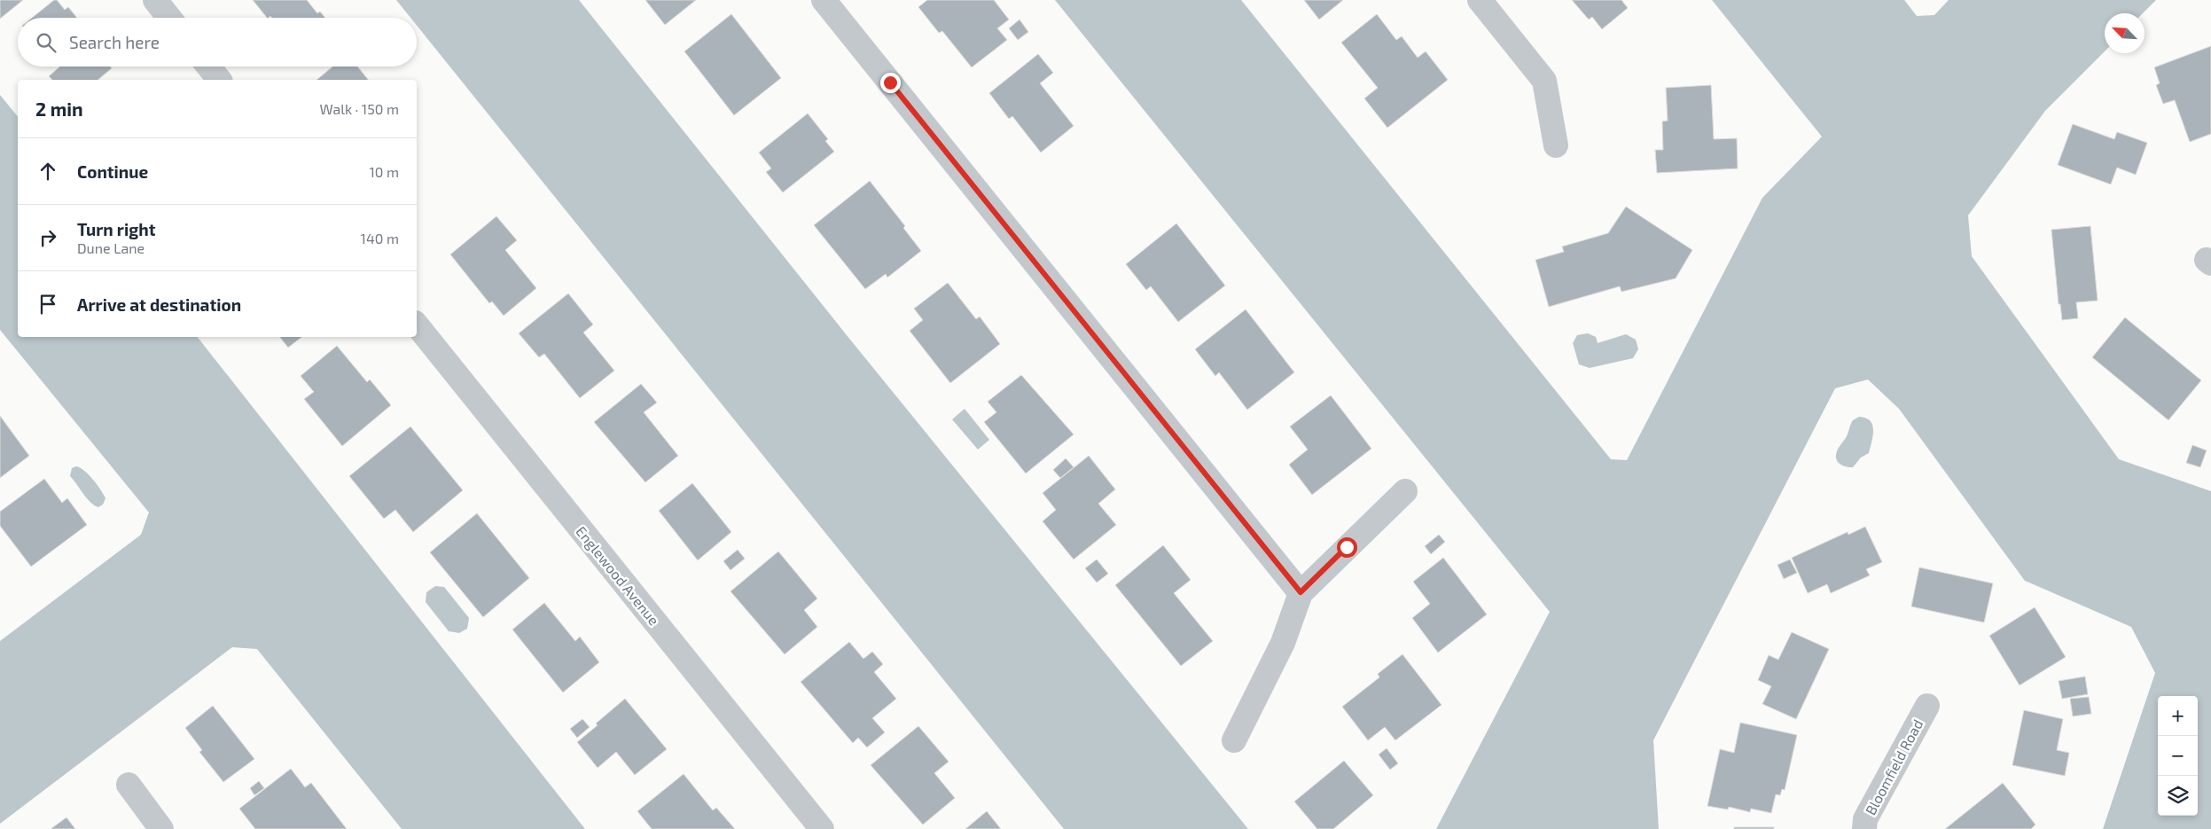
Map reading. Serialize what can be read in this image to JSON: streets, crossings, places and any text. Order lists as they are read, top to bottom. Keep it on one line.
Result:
{"streets":{"street":["Englewood Avenue","Bloomfield Road"]},"north":"top left","page":{"search":"Search here","heading":["2 min","Walk · 150 m"],"list":[["Continue","10 m"],["Turn right","Dune Lane","140 m"],"Arrive at destination"],"map_buttons":["+","−"]}}
